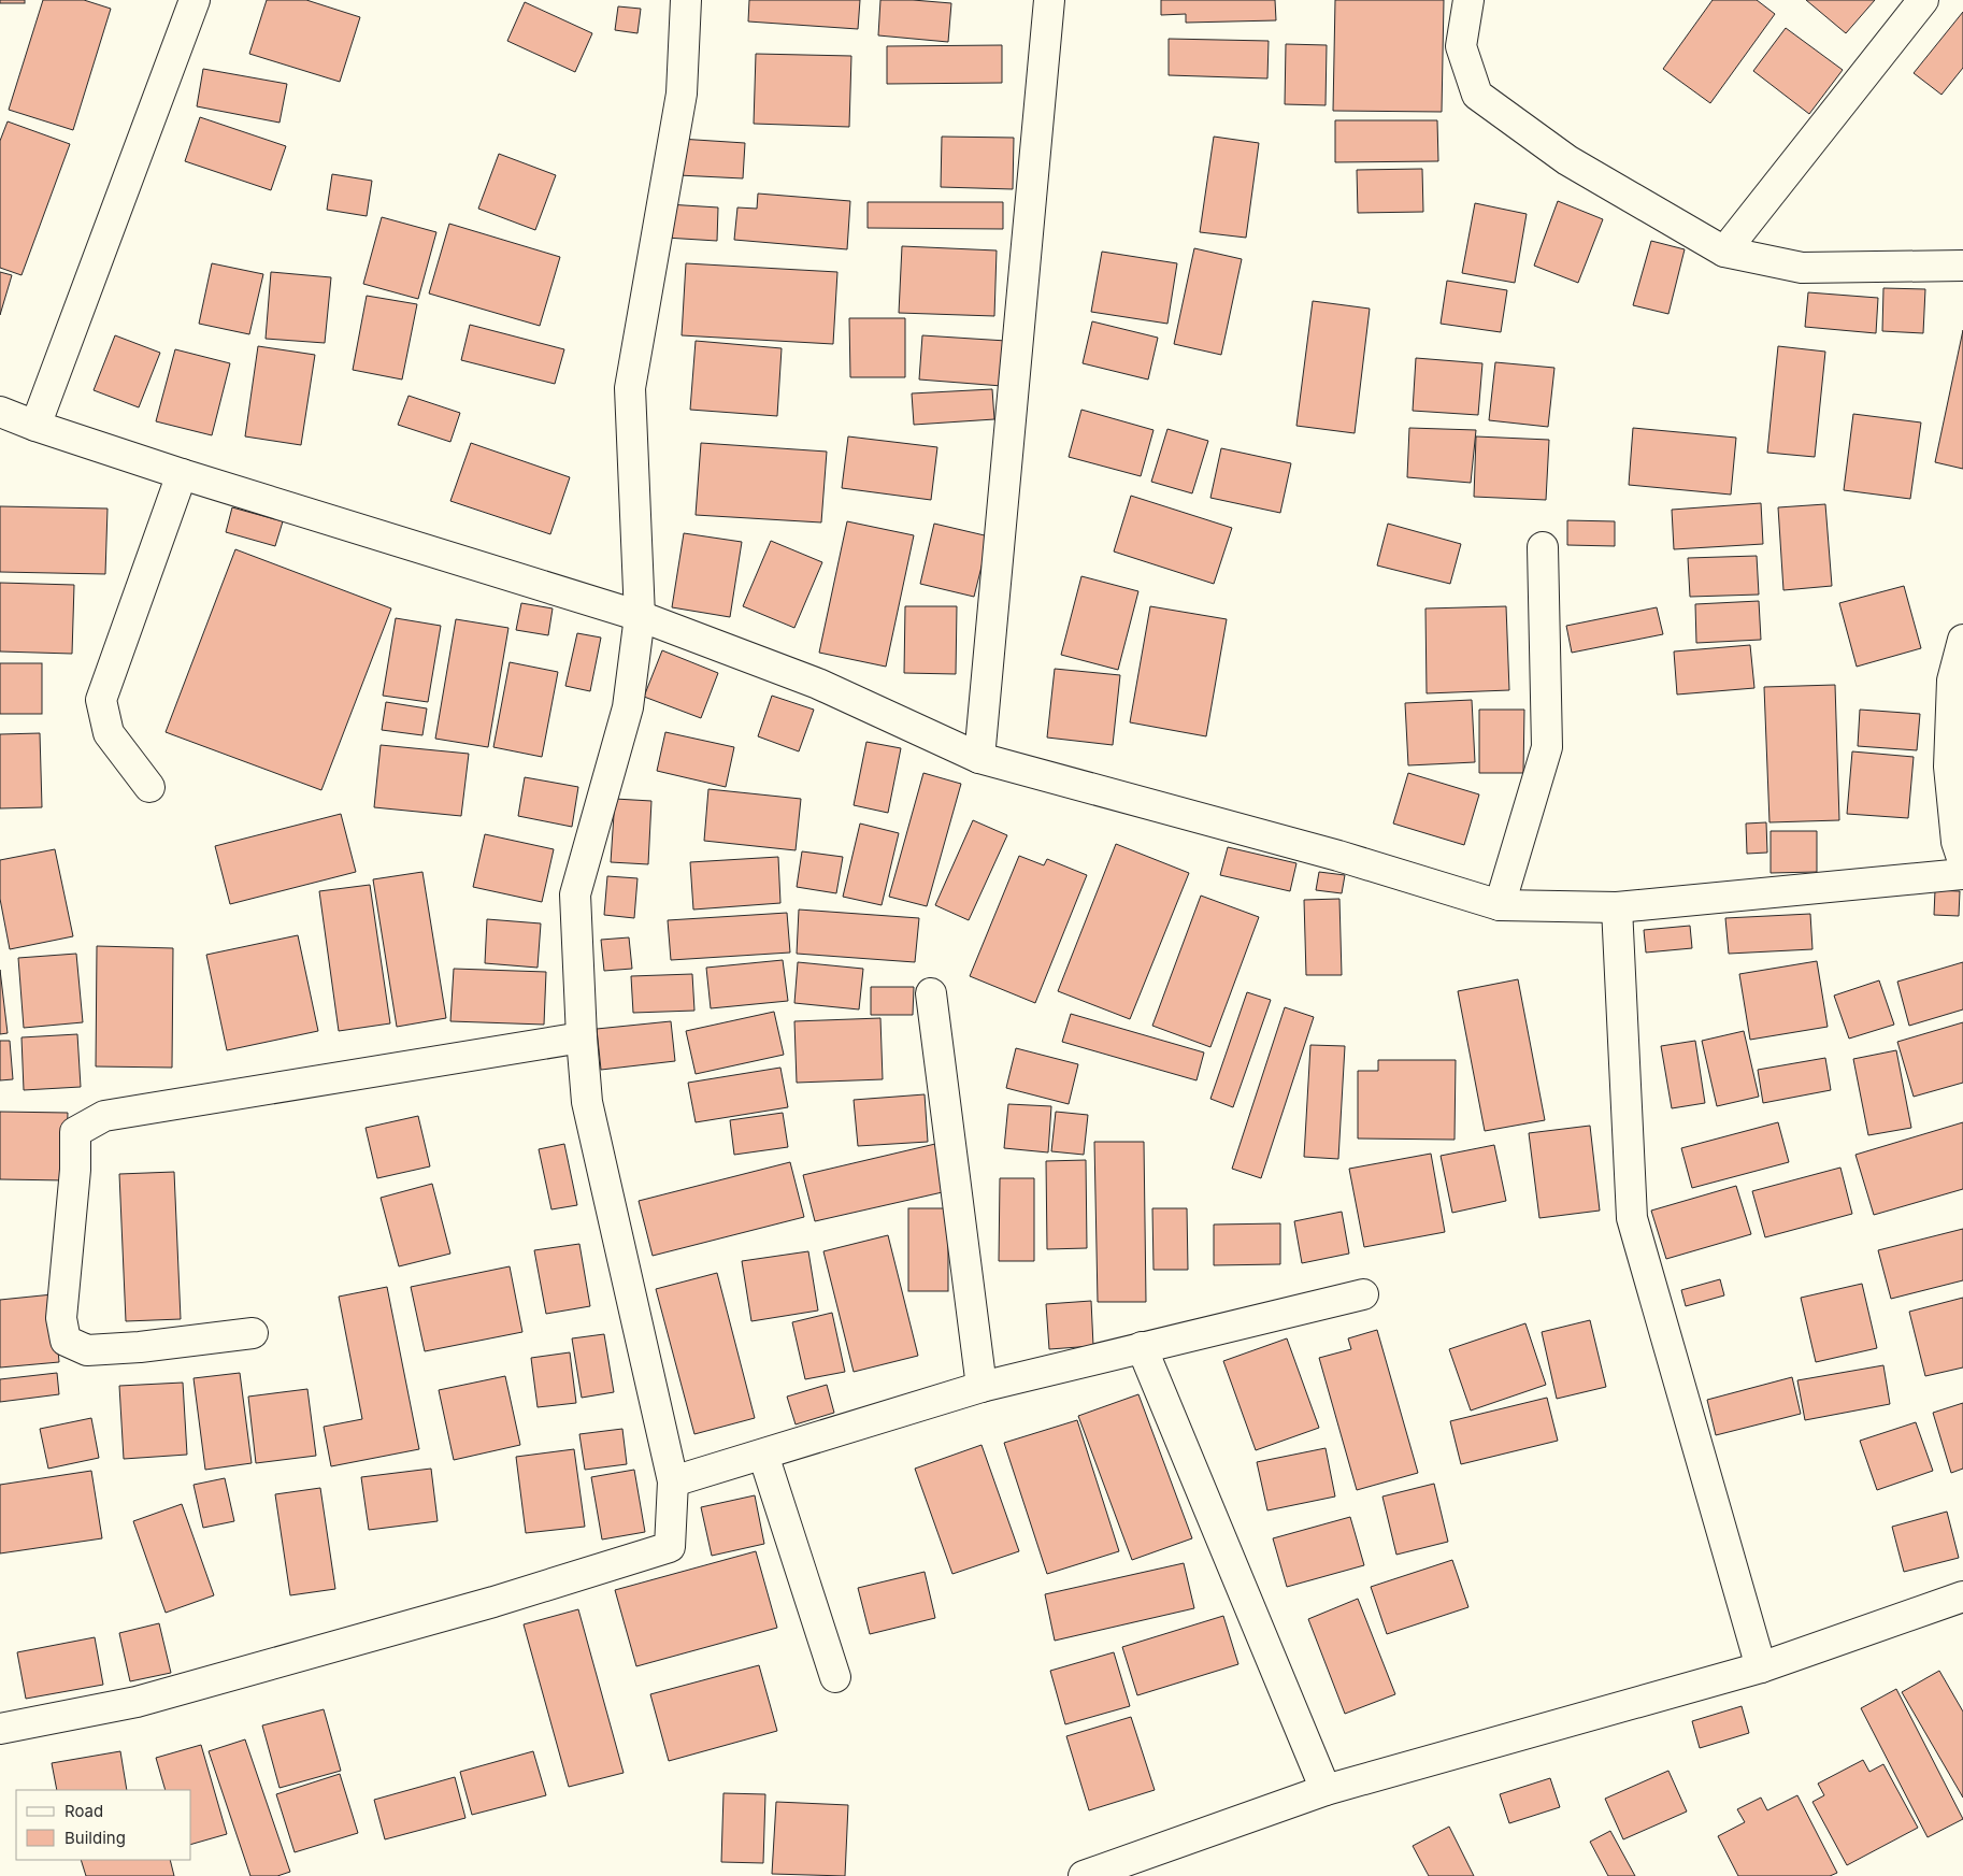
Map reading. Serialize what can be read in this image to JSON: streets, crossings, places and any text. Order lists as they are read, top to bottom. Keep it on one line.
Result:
{"legend":["Road","Building"]}
